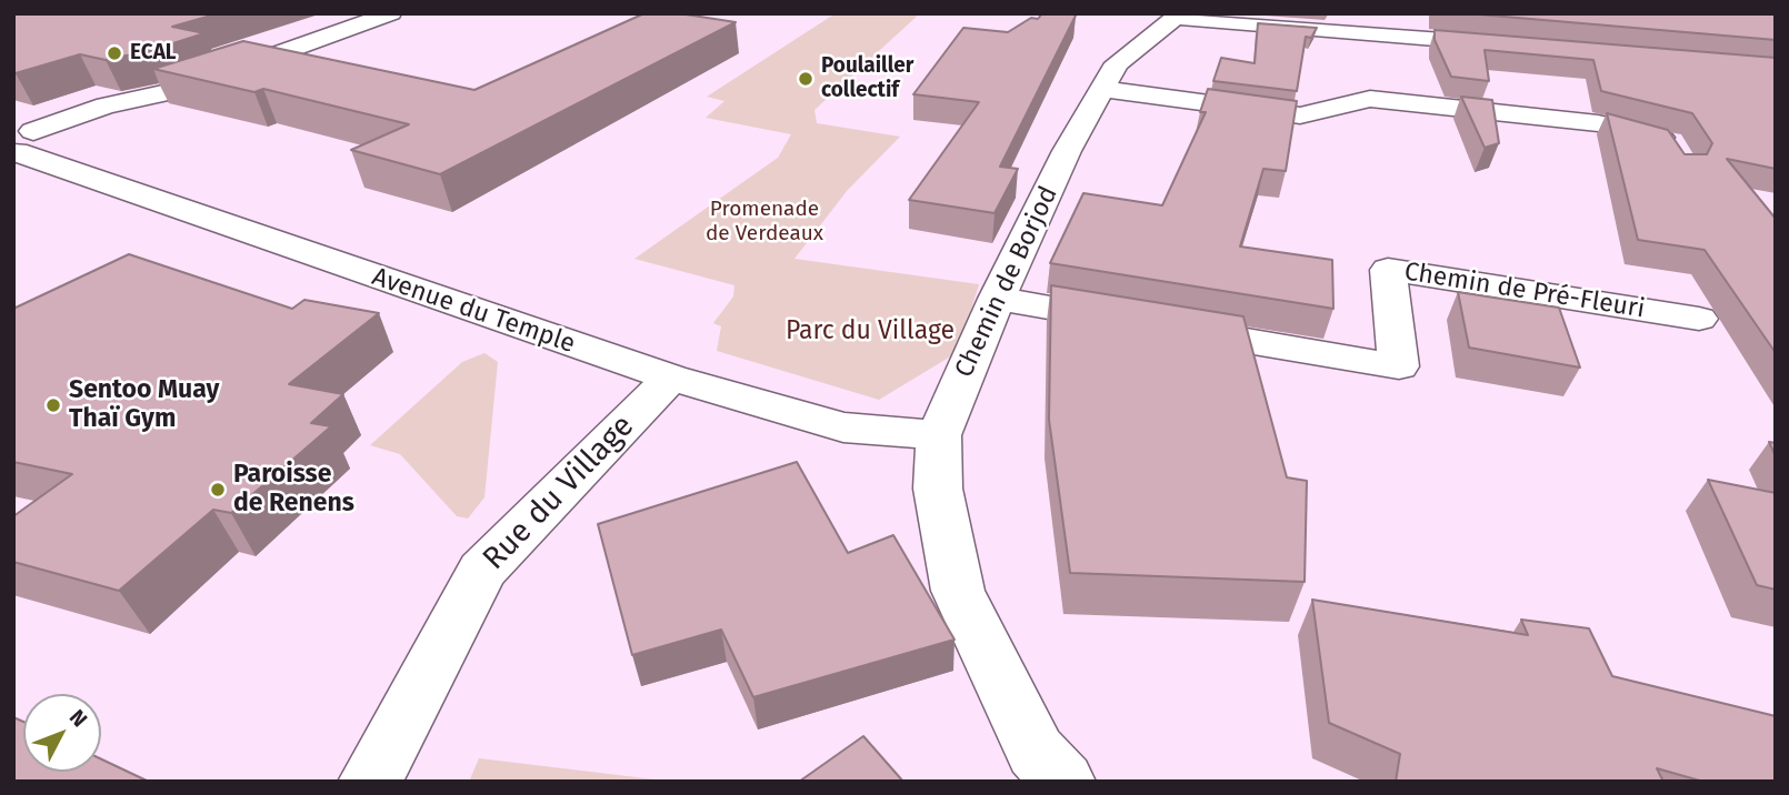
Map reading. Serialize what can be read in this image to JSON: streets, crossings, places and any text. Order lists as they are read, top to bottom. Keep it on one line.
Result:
{"streets":{"street":["Chemin de Borjod","Chemin de Pré-Fleuri","Avenue du Temple","Rue du Village"]},"crossings":[["Chemin de Borjod","Chemin de Pré-Fleuri"],["Chemin de Borjod","Avenue du Temple"],["Avenue du Temple","Rue du Village"]],"parks":["Promenade de Verdeaux","Parc du Village"],"places":["ECAL","Poulailler collectif","Sentoo Muay Thaï Gym","Paroisse de Renens"],"north":"top right"}
